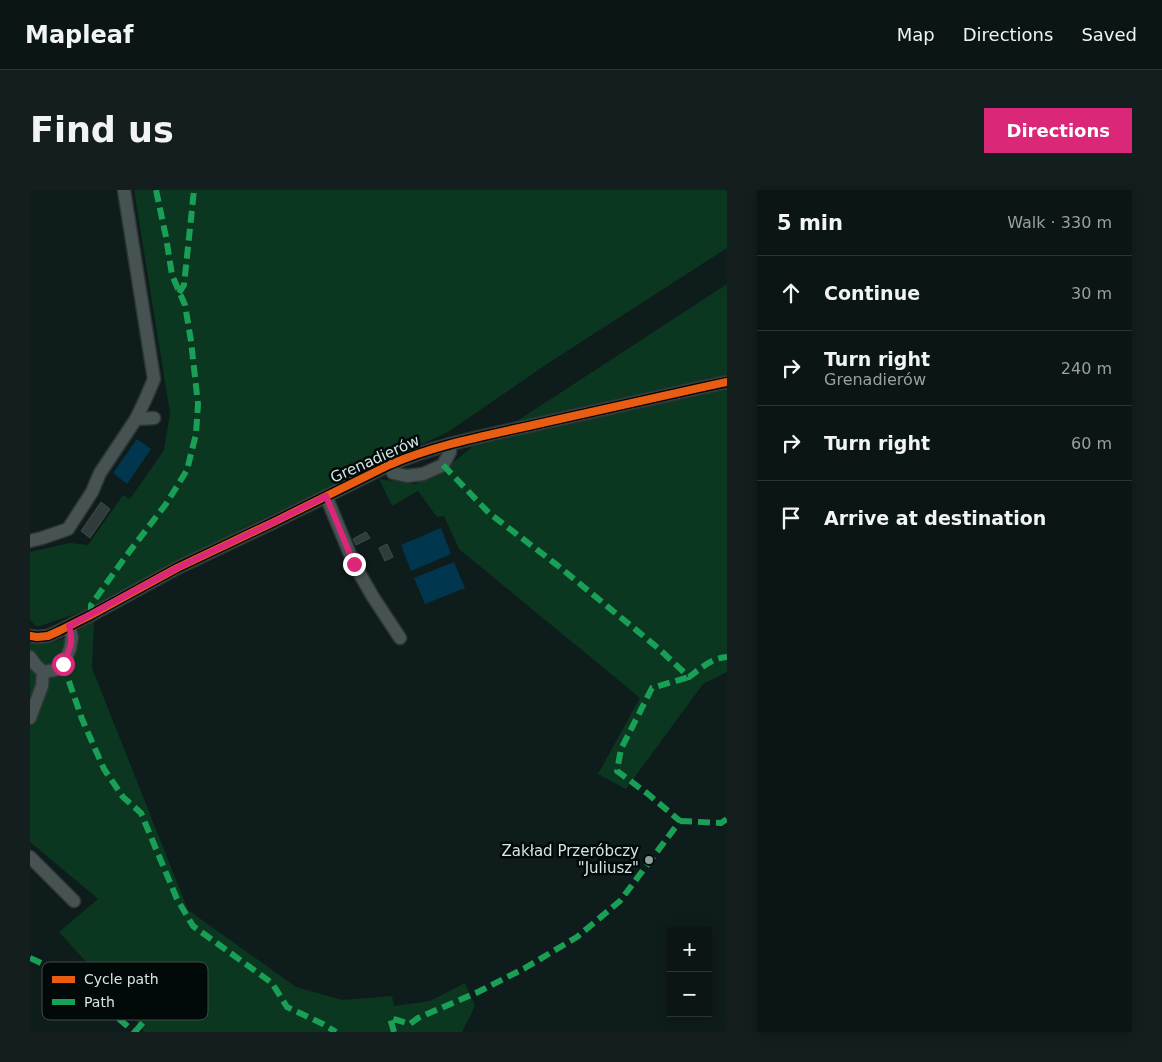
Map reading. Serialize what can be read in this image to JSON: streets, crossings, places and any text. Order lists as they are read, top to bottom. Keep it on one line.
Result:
{"streets":{"street":["Grenadierów"]},"places":["Zakład Przeróbczy \"Juliusz\""],"legend":["Cycle path","Path"],"page":{"header":"Mapleaf","nav":["Map","Directions","Saved"],"buttons":"Directions","title":"Find us","heading":["5 min","Walk · 330 m"],"list":[["Continue","30 m"],["Turn right","Grenadierów","240 m"],["Turn right","60 m"],"Arrive at destination"],"map_buttons":["+","−"]}}
